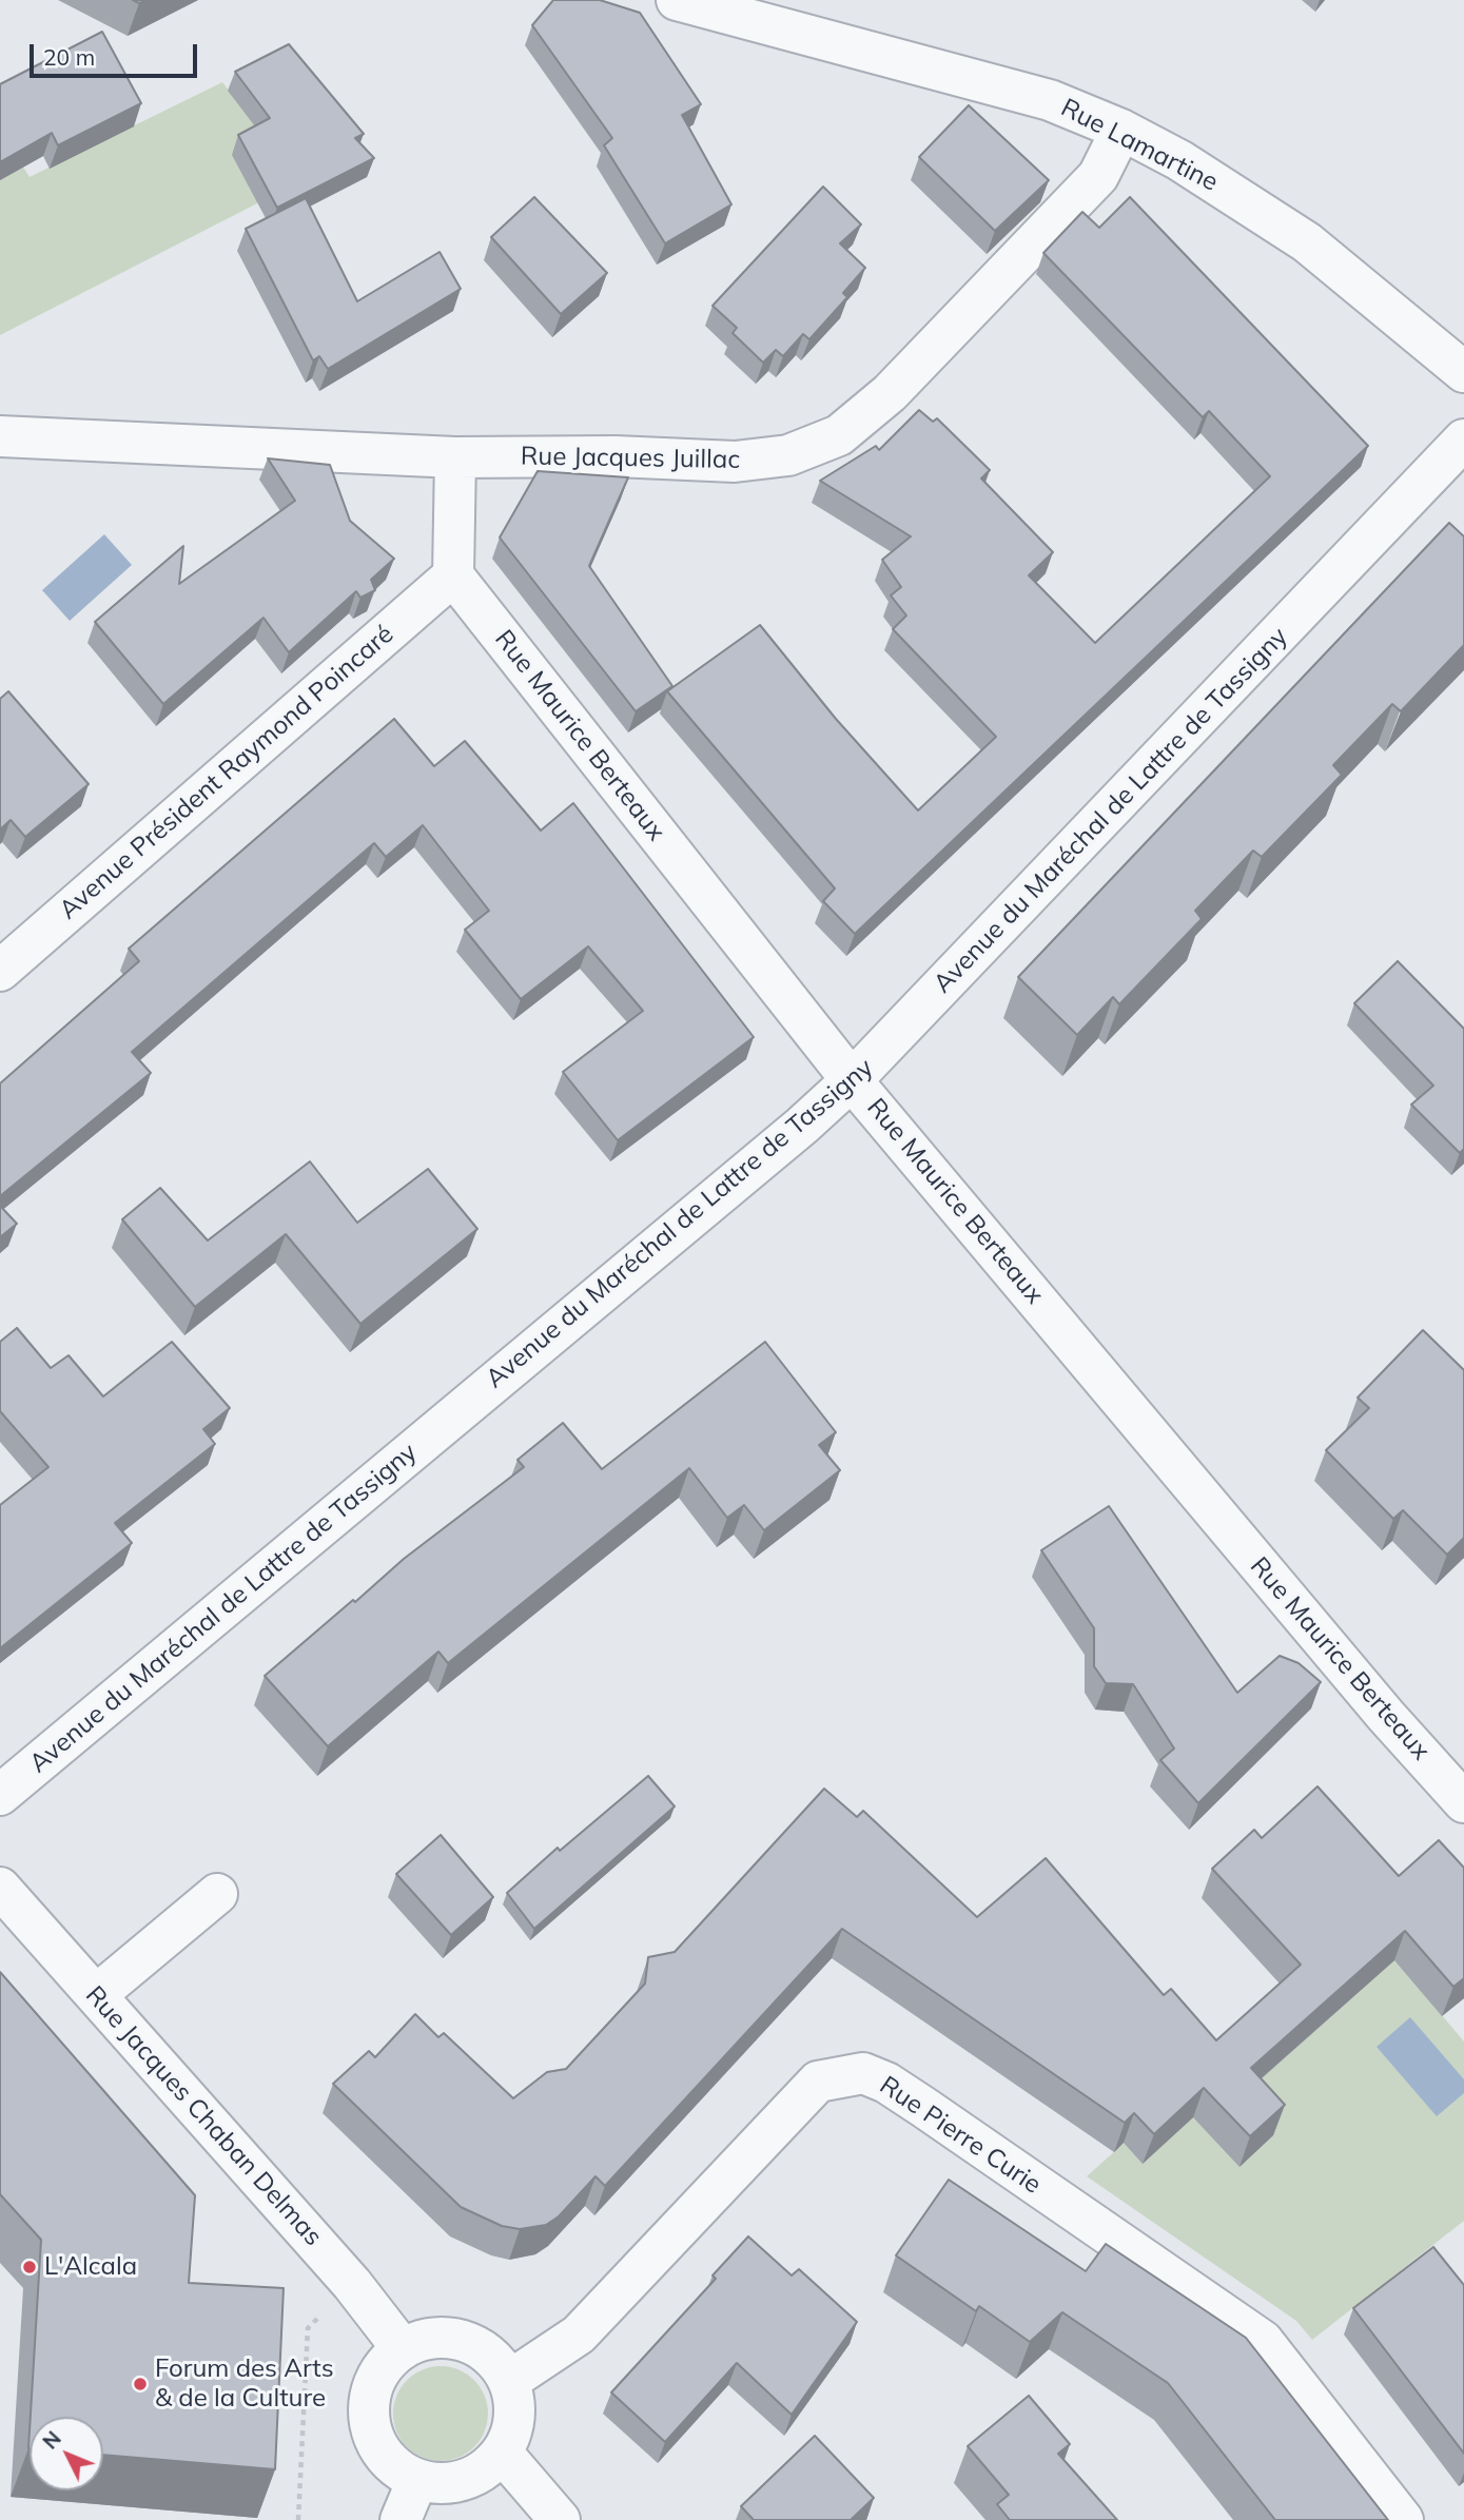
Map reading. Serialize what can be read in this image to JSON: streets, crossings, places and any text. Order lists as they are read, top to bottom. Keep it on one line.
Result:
{"streets":{"street":["Rue Lamartine","Rue Jacques Juillac","Rue Maurice Berteaux","Avenue Président Raymond Poincaré","Avenue du Maréchal de Lattre de Tassigny","Rue Jacques Chaban Delmas","Rue Pierre Curie"]},"crossings":[["Rue Lamartine","Rue Jacques Juillac"],["Rue Maurice Berteaux","Avenue Président Raymond Poincaré"],["Rue Maurice Berteaux","Avenue du Maréchal de Lattre de Tassigny"],["Rue Jacques Chaban Delmas","Rue Pierre Curie"]],"places":["L'Alcala","Forum des Arts & de la Culture"],"scale_bar":"20 m","north":"top left"}
